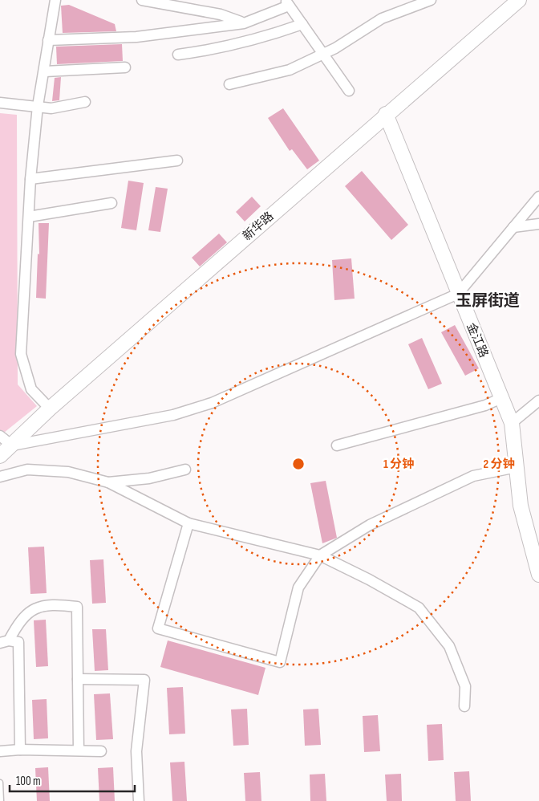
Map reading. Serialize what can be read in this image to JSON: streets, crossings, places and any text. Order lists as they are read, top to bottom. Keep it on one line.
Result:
{"streets":{"street":["新华路","金江路"]},"crossings":[["新华路","金江路"]],"districts":["玉屏街道"],"scale_bar":"100 m","rings":["1 分钟","2 分钟"]}
